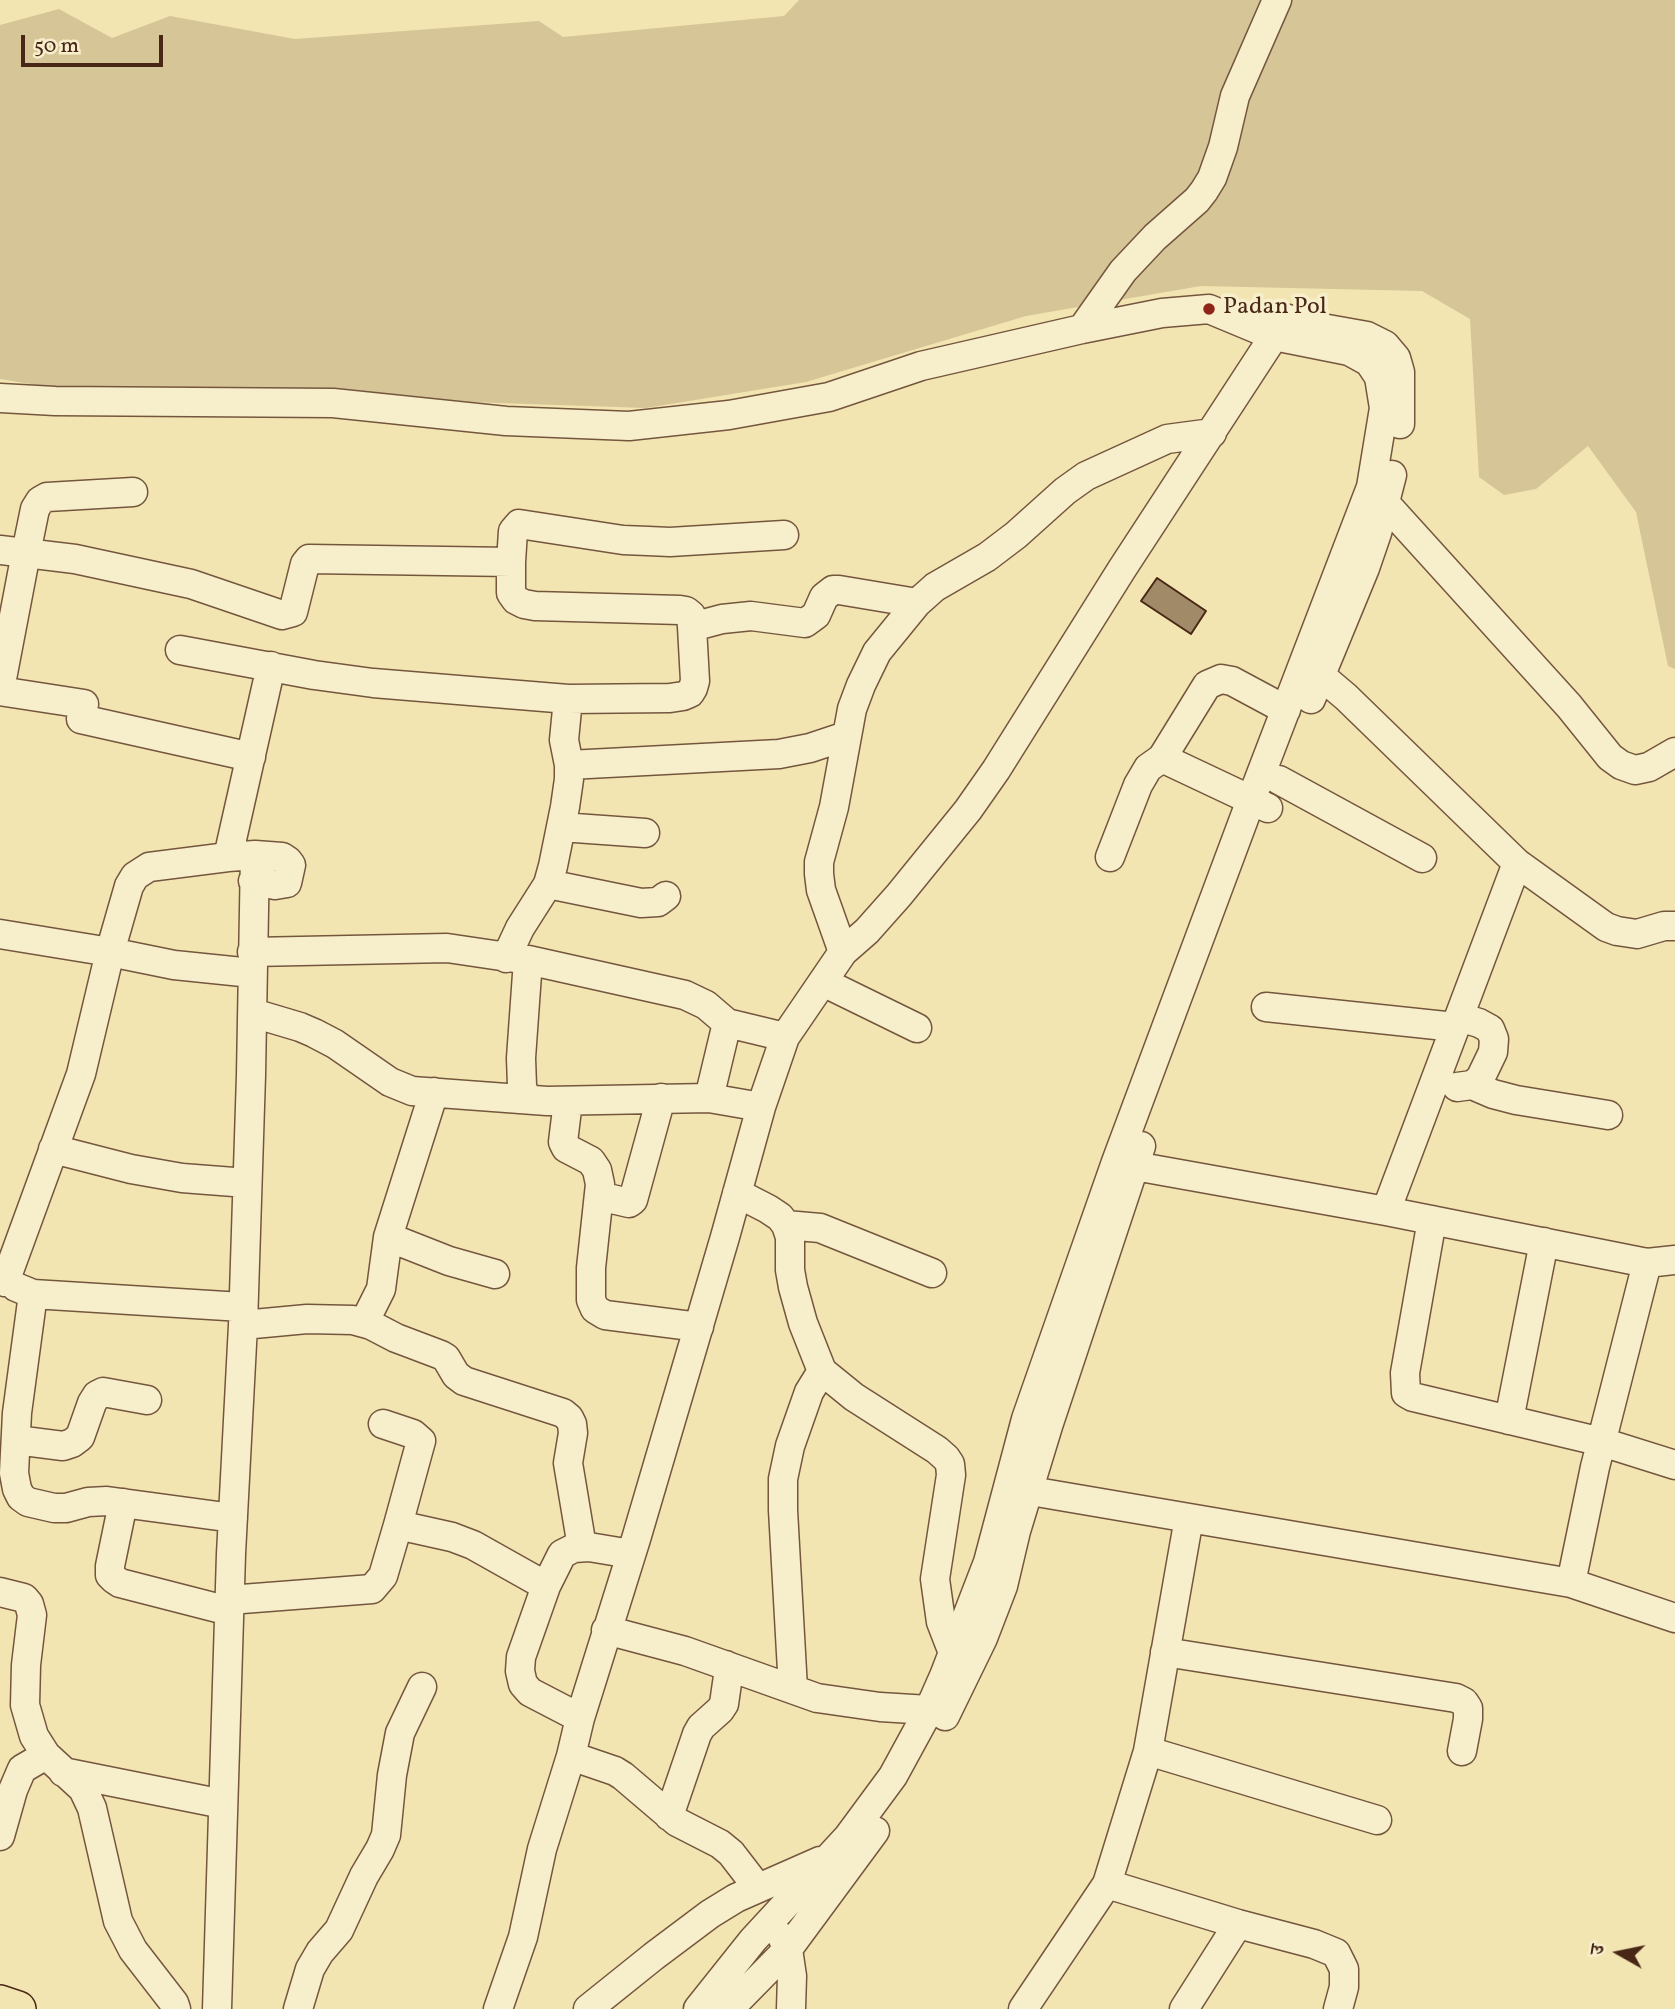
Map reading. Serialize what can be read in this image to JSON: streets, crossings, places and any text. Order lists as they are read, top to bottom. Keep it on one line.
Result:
{"places":["Padan Pol"],"scale_bar":"50 m","north":"left"}
